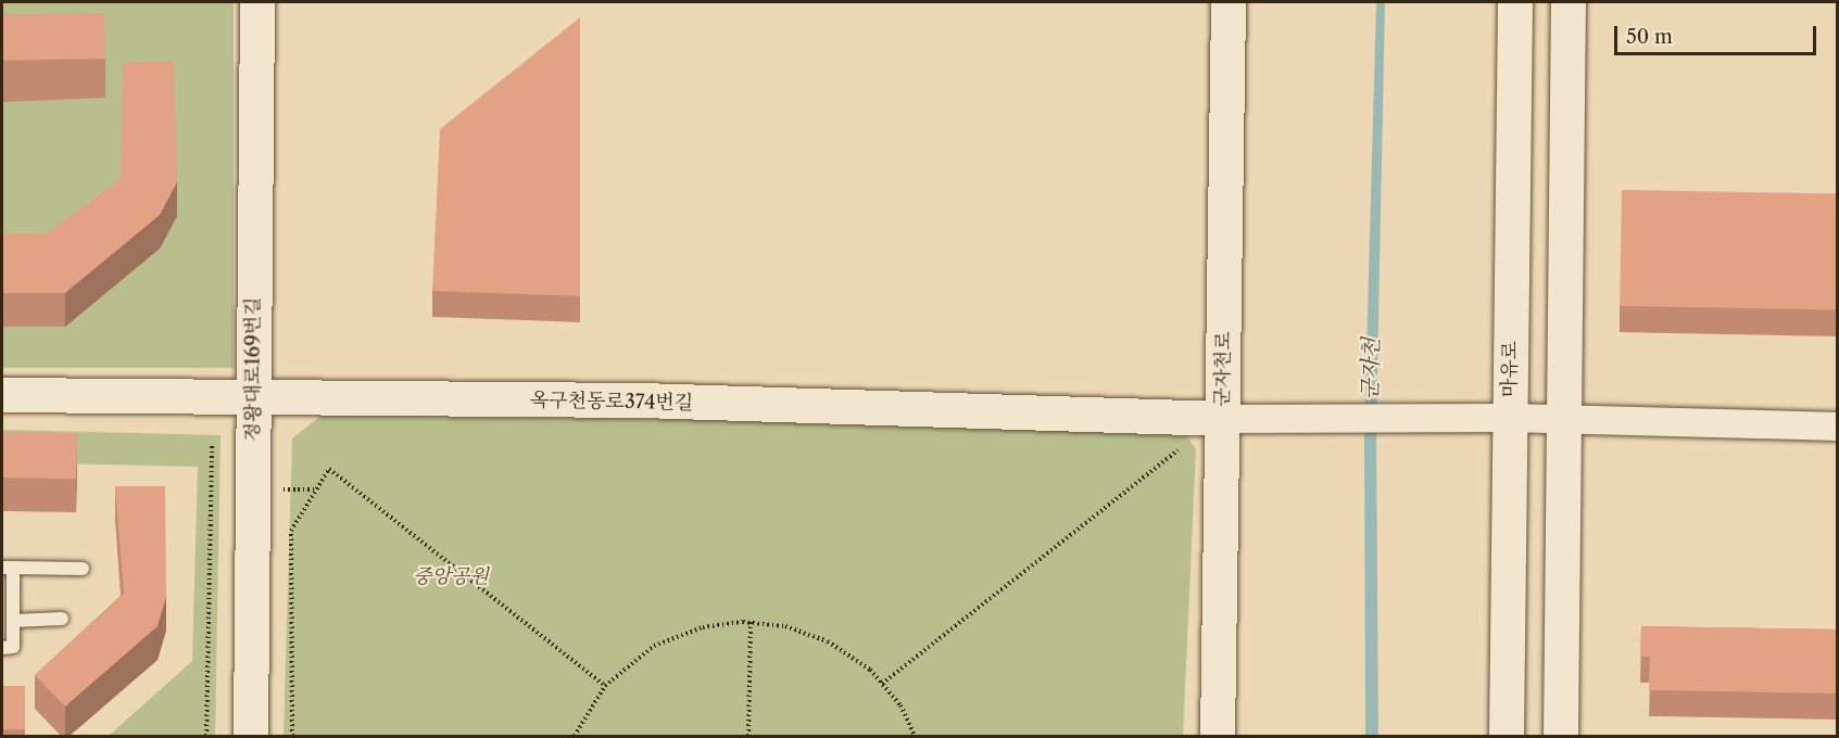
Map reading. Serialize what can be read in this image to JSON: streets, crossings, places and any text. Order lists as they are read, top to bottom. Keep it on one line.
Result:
{"streets":{"street":["정왕대로169번길","군자천로","마유로","옥구천동로374번길"]},"crossings":[["정왕대로169번길","옥구천동로374번길"],["군자천로","옥구천동로374번길"]],"water":["군자천"],"parks":["중앙공원"],"scale_bar":"50 m"}
